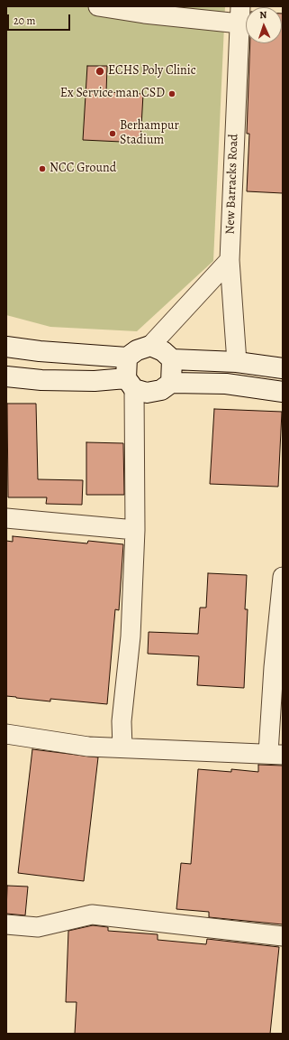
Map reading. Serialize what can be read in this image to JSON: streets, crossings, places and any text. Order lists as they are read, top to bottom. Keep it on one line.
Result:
{"streets":{"street":["New Barracks Road"]},"places":["ECHS Poly Clinic","Ex Service man CSD","Berhampur Stadium","NCC Ground"],"scale_bar":"20 m","north":"top"}
